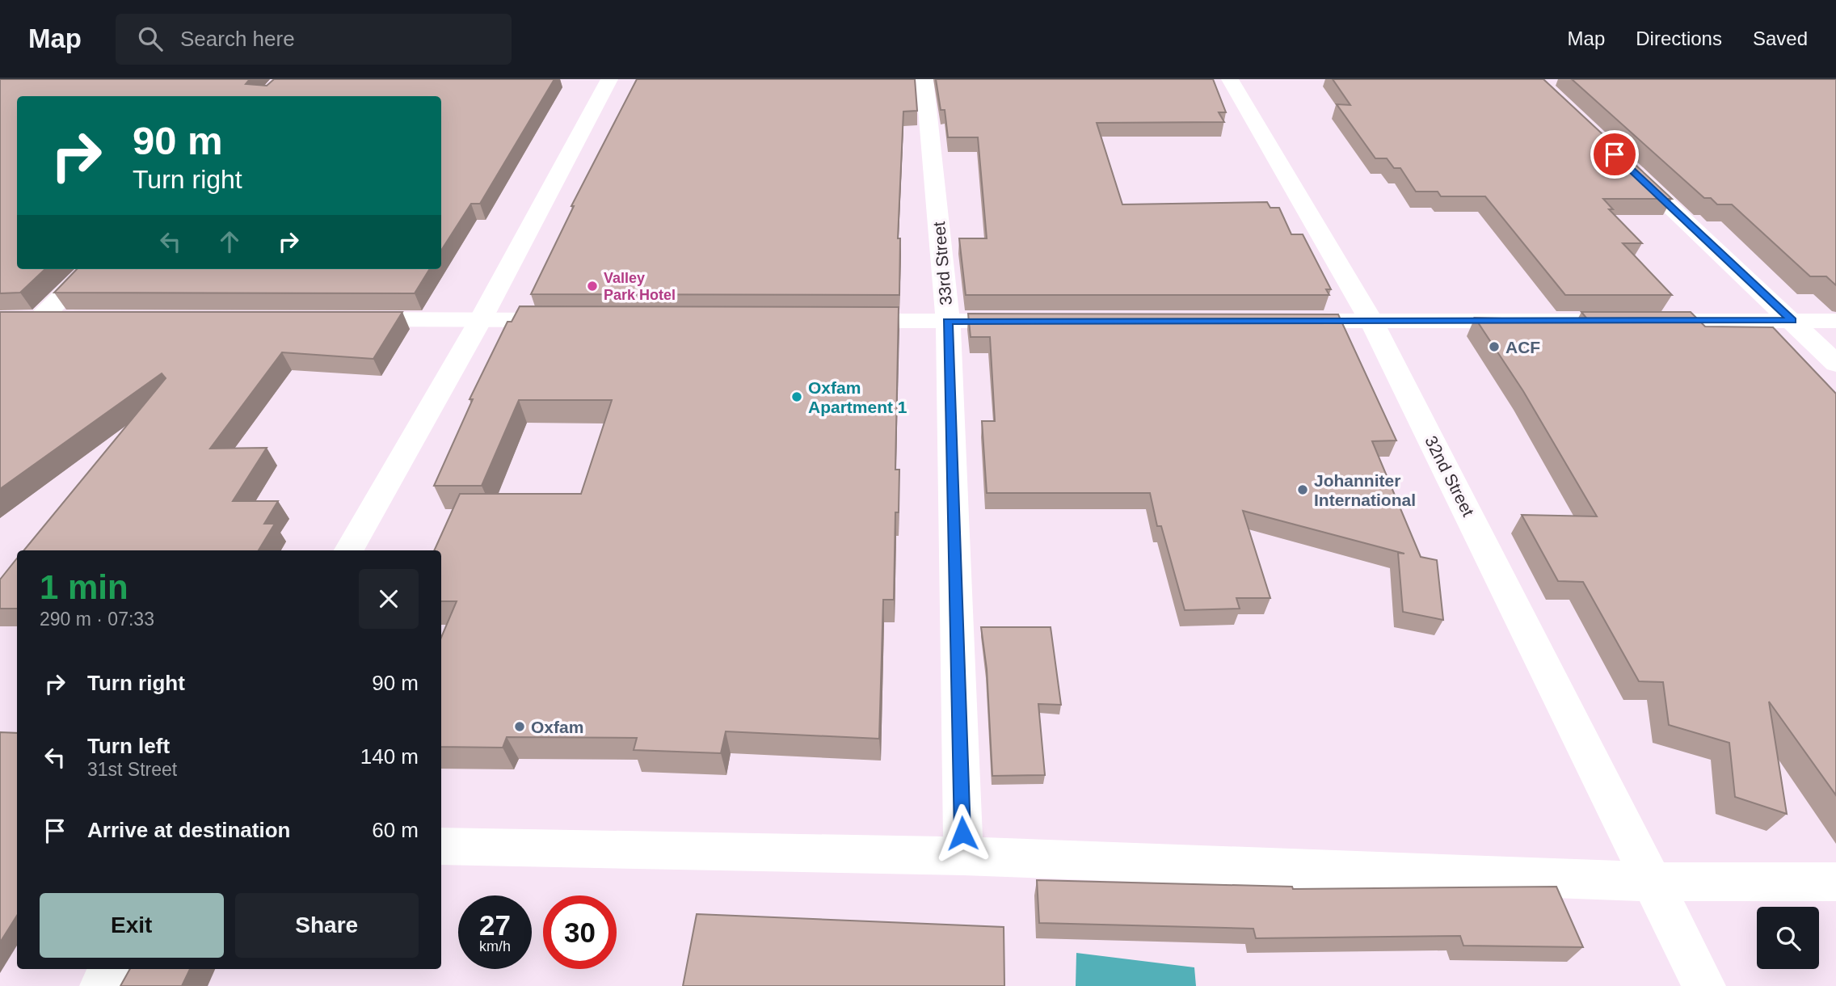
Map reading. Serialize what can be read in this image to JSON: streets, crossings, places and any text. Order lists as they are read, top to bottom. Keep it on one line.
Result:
{"streets":{"street":["33rd Street","32nd Street"]},"places":["Valley Park Hotel","ACF","Oxfam Apartment 1","Johanniter International","Oxfam"],"page":{"header":"Map","search":"Search here","nav":["Map","Directions","Saved"],"turn":["90 m","Turn right"],"heading":["1 min","290 m · 07:33"],"list":[{"name":"Turn right","value":"90 m"},{"name":"Turn left","note":"31st Street","value":"140 m"},{"name":"Arrive at destination","value":"60 m"}],"buttons":["Exit","Share"],"speed":"27 km/h","limit":"30"}}
